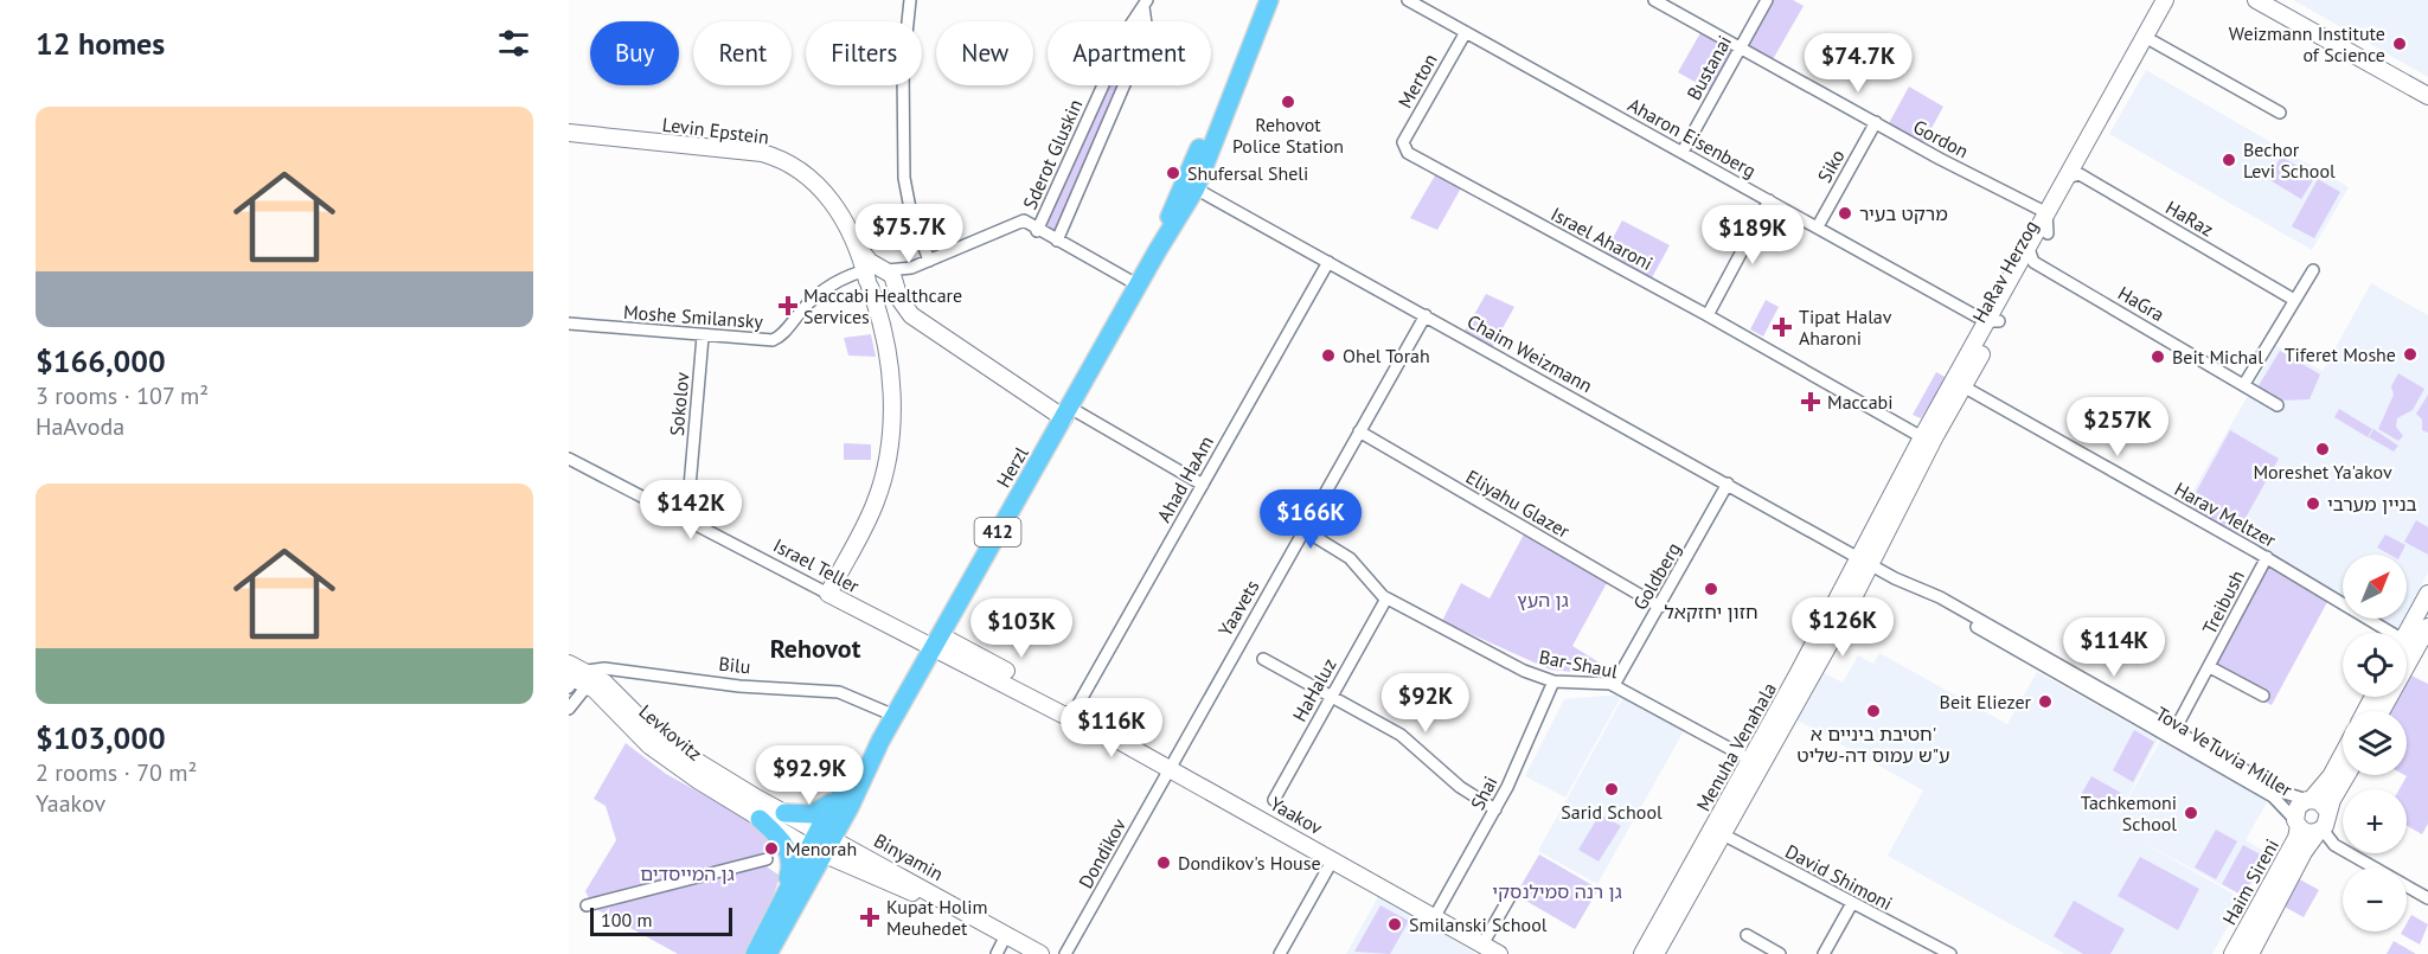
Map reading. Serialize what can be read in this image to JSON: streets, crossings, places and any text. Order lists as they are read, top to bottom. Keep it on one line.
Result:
{"streets":{"main road":["Herzl","412"],"street":["Bustanai","Merton","Levin Epstein","Aharon Eisenberg","Gordon","Sderot Gluskin","Siko","HaRaz","Israel Aharoni","HaRav Herzog","HaGra","Moshe Smilansky","Chaim Weizmann","Sokolov","Ahad HaAm","Eliyahu Glazer","Harav Meltzer","Israel Teller","Goldberg","Treibush","Yaavets","Bar-Shaul","Bilu","HaHaluz","Levkovitz","Menuha Venahala","Tova VeTuvia Miller","Shai","Yaakov","Dondikov","Binyamin","David Shimoni","Haim Sireni"]},"crossings":[["Bustanai","Aharon Eisenberg"],["Bustanai","Gordon"],["Merton","Aharon Eisenberg"],["Merton","Israel Aharoni"],["Levin Epstein","Sderot Gluskin"],["Levin Epstein","Moshe Smilansky"],["Levin Epstein","Herzl"],["Aharon Eisenberg","Siko"],["Aharon Eisenberg","HaRav Herzog"],["Gordon","Siko"],["Gordon","HaRav Herzog"],["Sderot Gluskin","Moshe Smilansky"],["HaRaz","HaRav Herzog"],["Israel Aharoni","HaRav Herzog"],["HaRav Herzog","HaGra"],["HaRav Herzog","Chaim Weizmann"],["HaRav Herzog","Harav Meltzer"],["HaRav Herzog","Menuha Venahala"],["HaRav Herzog","Tova VeTuvia Miller"],["Moshe Smilansky","Sokolov"],["Chaim Weizmann","Herzl"],["Chaim Weizmann","Ahad HaAm"],["Chaim Weizmann","Goldberg"],["Chaim Weizmann","Yaavets"],["Chaim Weizmann","Menuha Venahala"],["Chaim Weizmann","Tova VeTuvia Miller"],["Sokolov","Israel Teller"],["Herzl","Israel Teller"],["Herzl","Bilu"],["Herzl","Levkovitz"],["Herzl","Yaakov"],["Herzl","Binyamin"],["Ahad HaAm","Yaakov"],["Eliyahu Glazer","Goldberg"],["Eliyahu Glazer","Yaavets"],["Harav Meltzer","Treibush"],["Israel Teller","Yaakov"],["Goldberg","Bar-Shaul"],["Treibush","Tova VeTuvia Miller"],["Yaavets","Yaakov"],["Yaavets","Dondikov"],["Bar-Shaul","HaHaluz"],["Bar-Shaul","Menuha Venahala"],["Bar-Shaul","Shai"],["Bilu","Levkovitz"],["Levkovitz","Binyamin"],["Menuha Venahala","Tova VeTuvia Miller"],["Menuha Venahala","David Shimoni"],["Tova VeTuvia Miller","Haim Sireni"],["Shai","Yaakov"],["Yaakov","Dondikov"]],"districts":["Rehovot"],"parks":["גן העץ","גן המייסדים","גן רנה סמילנסקי"],"places":{"other":["Weizmann Institute of Science","Rehovot Police Station","Bechor Levi School","Shufersal Sheli","מרקט בעיר","Tiferet Moshe","Ohel Torah","Beit Michal","Moreshet Ya'akov","בניין מערבי","חזון יחזקאל","Beit Eliezer","חטיבת ביניים א' ע\"ש עמוס דה-שליט","Sarid School","Tachkemoni School","Menorah","Dondikov's House","Smilanski School"],"health":["Maccabi Healthcare Services","Tipat Halav Aharoni","Maccabi","Kupat Holim Meuhedet"]},"scale_bar":"100 m","north":"top right","page":{"heading":"12 homes","chip":["Buy","Rent","Filters","New","Apartment"],"price":["$74.7K","$75.7K","$189K","$257K","$142K","$166K","$126K","$103K","$114K","$92K","$116K","$92.9K"],"list":[{"name":"$166,000","note":"3 rooms · 107 m² · HaAvoda"},{"name":"$103,000","note":"2 rooms · 70 m² · Yaakov"}],"map_buttons":["+","−"],"scale":"100 m"}}
